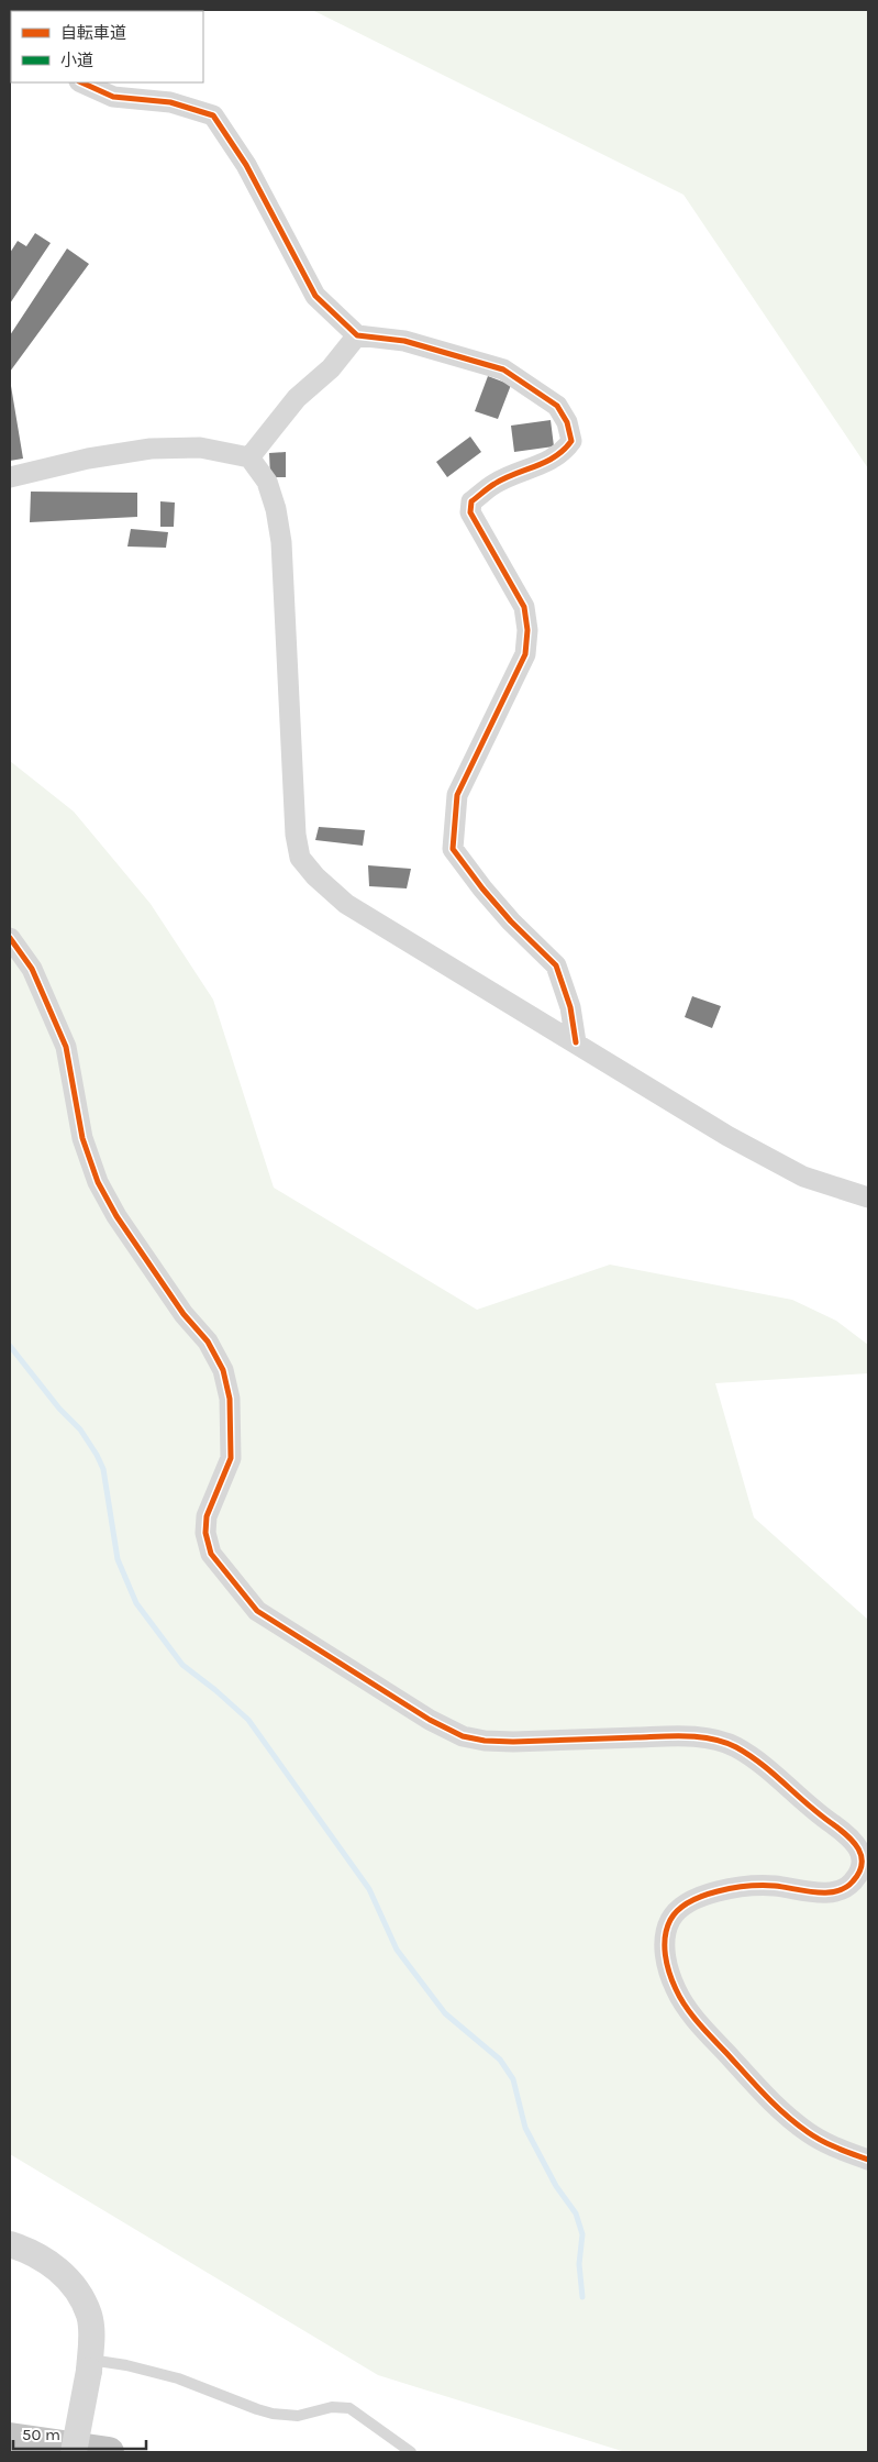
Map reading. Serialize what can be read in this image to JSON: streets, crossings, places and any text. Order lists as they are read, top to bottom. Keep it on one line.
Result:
{"legend":["自転車道","小道"],"scale_bar":"50 m"}
